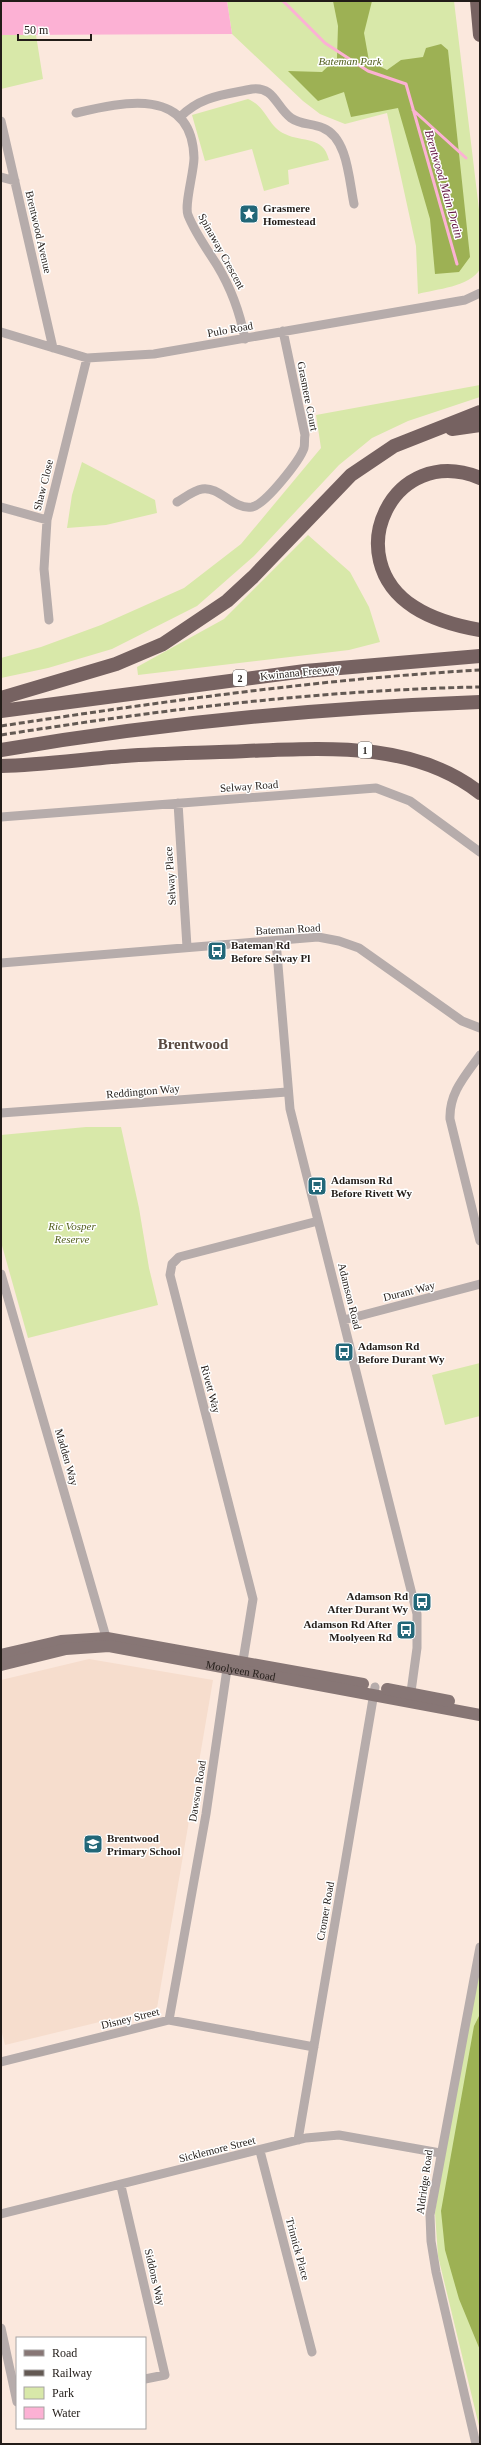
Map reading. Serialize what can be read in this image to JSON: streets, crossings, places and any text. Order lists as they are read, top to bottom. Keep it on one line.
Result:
{"streets":{"highway":["Kwinana Freeway","2","1"],"main road":["Moolyeen Road"],"street":["Brentwood Avenue","Spinaway Crescent","Pulo Road","Grasmere Court","Shaw Close","Selway Road","Selway Place","Bateman Road","Reddington Way","Durant Way","Adamson Road","Rivett Way","Madden Way","Dawson Road","Cromer Road","Disney Street","Sicklemore Street","Aldridge Road","Trinnick Place","Siddons Way"]},"crossings":[["Brentwood Avenue","Pulo Road"],["Spinaway Crescent","Pulo Road"],["Pulo Road","Grasmere Court"],["Pulo Road","Shaw Close"],["Selway Road","Selway Place"],["Selway Place","Bateman Road"],["Bateman Road","Adamson Road"],["Reddington Way","Adamson Road"],["Durant Way","Adamson Road"],["Adamson Road","Rivett Way"],["Adamson Road","Moolyeen Road"],["Rivett Way","Moolyeen Road"],["Madden Way","Moolyeen Road"],["Moolyeen Road","Dawson Road"],["Moolyeen Road","Cromer Road"],["Dawson Road","Disney Street"],["Cromer Road","Disney Street"],["Cromer Road","Sicklemore Street"],["Sicklemore Street","Aldridge Road"],["Sicklemore Street","Trinnick Place"],["Sicklemore Street","Siddons Way"]],"districts":["Brentwood"],"water":["Brentwood Main Drain"],"parks":["Bateman Park","Ric Vosper Reserve"],"places":{"place":["Grasmere Homestead"],"bus stop":["Bateman Rd Before Selway Pl","Adamson Rd Before Rivett Wy","Adamson Rd Before Durant Wy","Adamson Rd After Durant Wy","Adamson Rd After Moolyeen Rd"],"school or university":["Brentwood Primary School"]},"legend":["Road","Railway","Park","Water"],"scale_bar":"50 m"}
